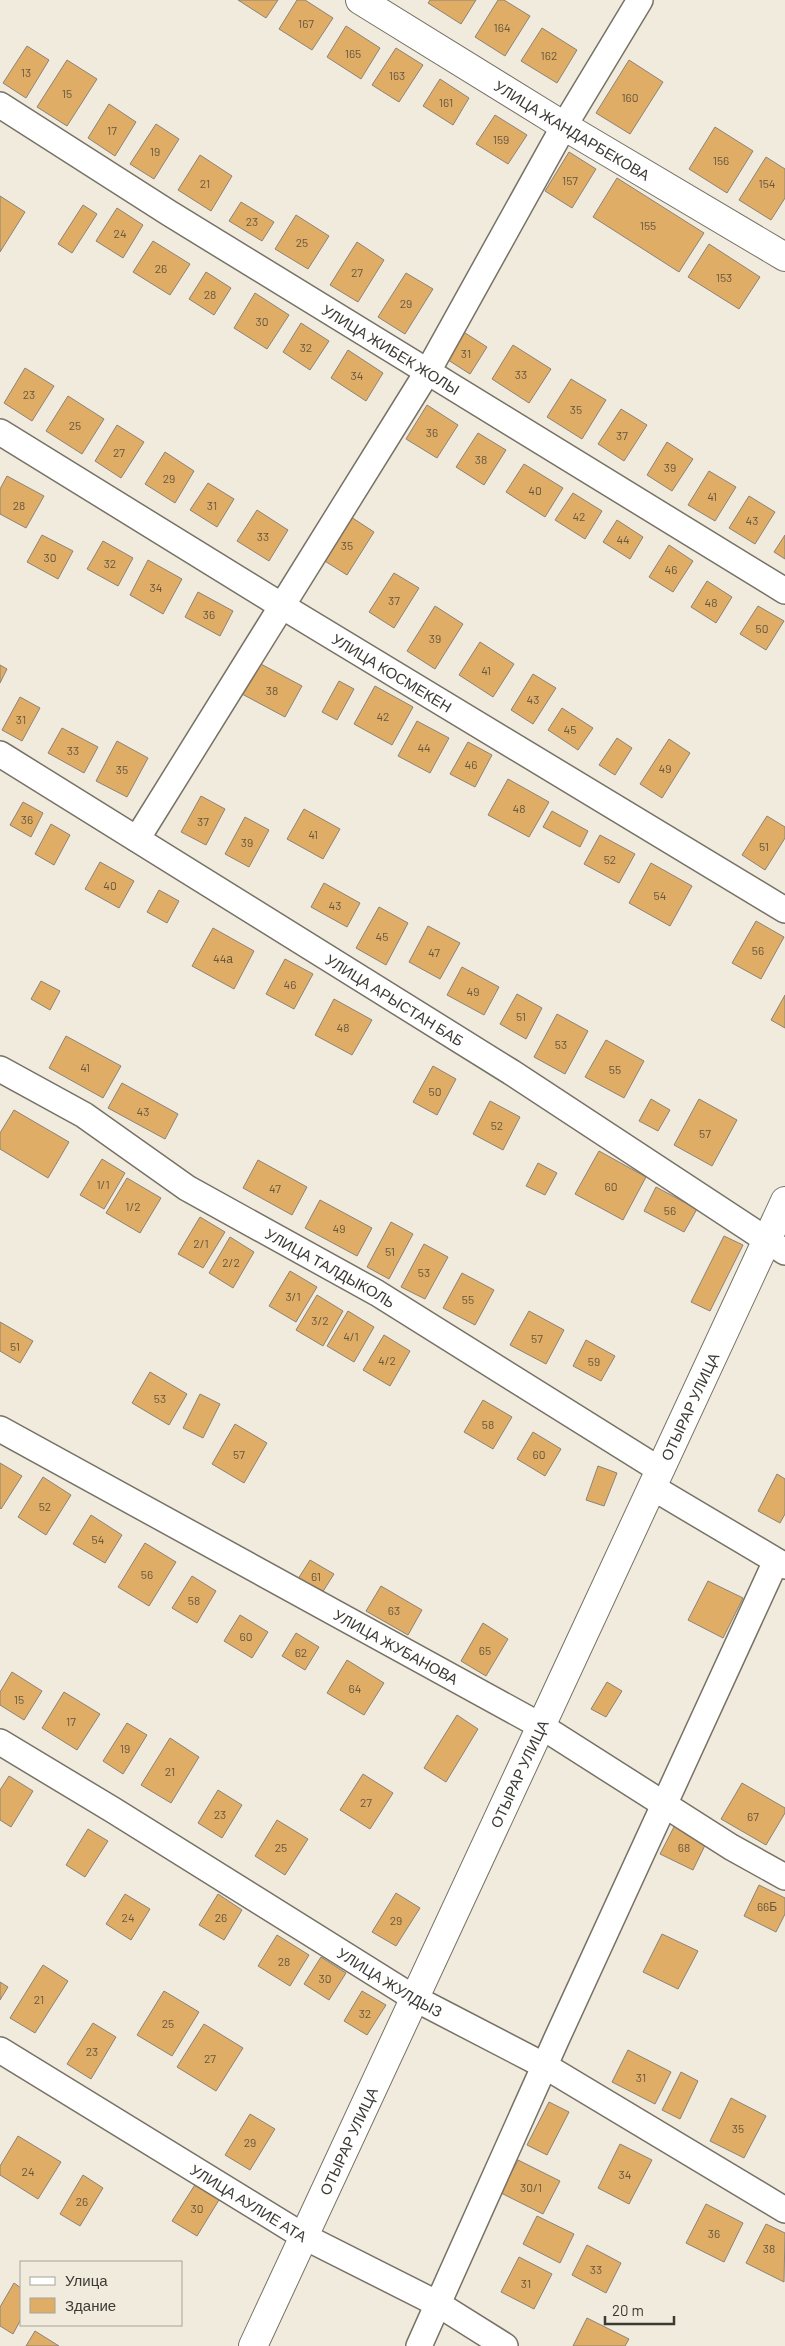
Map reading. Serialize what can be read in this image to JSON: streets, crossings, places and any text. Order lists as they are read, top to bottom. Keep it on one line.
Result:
{"streets":{"street":["УЛИЦА ЖАНДАРБЕКОВА","УЛИЦА ЖИБЕК ЖОЛЫ","УЛИЦА КОСМЕКЕН","УЛИЦА АРЫСТАН БАБ","УЛИЦА ТАЛДЫКОЛЬ","ОТЫРАР УЛИЦА","УЛИЦА ЖУБАНОВА","УЛИЦА ЖУЛДЫЗ","УЛИЦА АУЛИЕ АТА"]},"crossings":[["УЛИЦА АРЫСТАН БАБ","ОТЫРАР УЛИЦА"],["УЛИЦА ТАЛДЫКОЛЬ","ОТЫРАР УЛИЦА"],["ОТЫРАР УЛИЦА","УЛИЦА ЖУБАНОВА"],["ОТЫРАР УЛИЦА","УЛИЦА ЖУЛДЫЗ"],["ОТЫРАР УЛИЦА","УЛИЦА АУЛИЕ АТА"]],"house_numbers":["167","164","165","162","13","163","15","160","161","17","159","19","156","157","21","154","23","155","24","25","26","27","153","28","29","30","32","31","33","34","23","35","25","36","37","27","38","39","29","40","41","28","31","42","43","33","44","35","30","32","46","34","37","48","36","50","39","41","38","43","42","31","45","44","33","46","49","35","48","36","37","41","39","51","52","40","54","43","45","56","47","44а","46","49","51","48","53","41","55","50","43","52","57","1/1","60","47","1/2","56","49","2/1","51","2/2","53","3/1","55","3/2","4/1","57","51","4/2","59","53","58","57","60","52","54","56","61","58","63","60","65","62","64","15","17","19","21","27","23","67","25","68","66Б","24","26","29","28","30","21","32","25","23","27","31","35","29","24","34","30/1","26","30","36","38","33","31"],"legend":["Улица","Здание"],"scale_bar":"20 m"}
